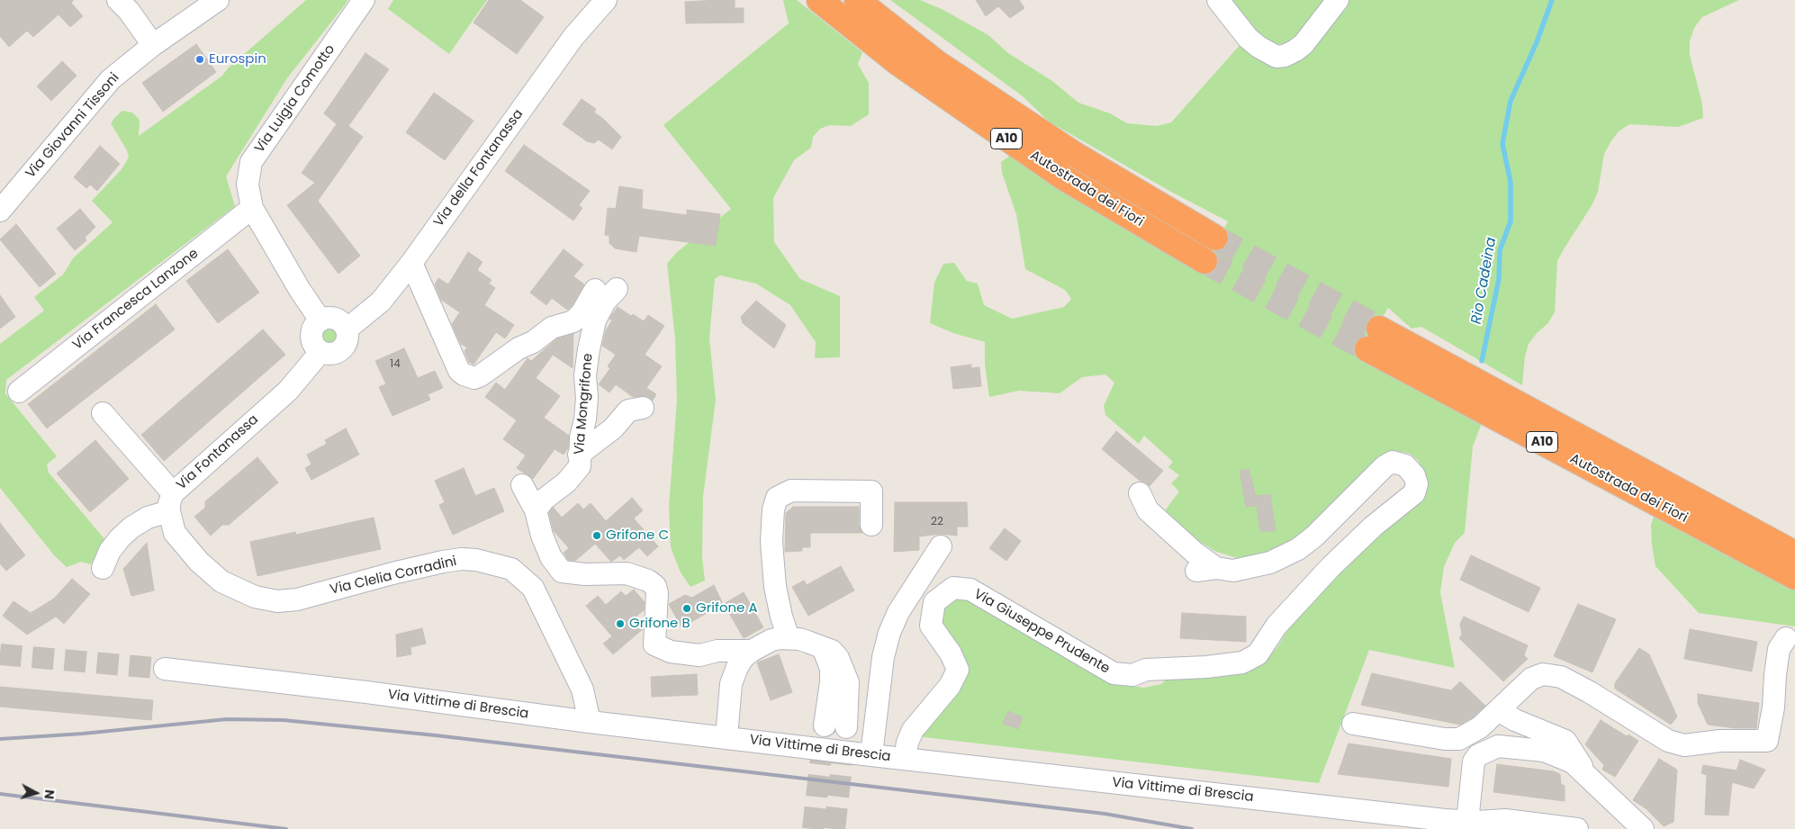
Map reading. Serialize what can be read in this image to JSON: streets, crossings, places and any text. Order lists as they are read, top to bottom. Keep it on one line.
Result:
{"streets":{"highway":["A10","Autostrada dei Fiori"],"street":["Via Luigia Comotto","Via Giovanni Tissoni","Via della Fontanassa","Via Francesca Lanzone","Via Mongrifone","Via Fontanassa","Via Clelia Corradini","Via Giuseppe Prudente","Via Vittime di Brescia"]},"crossings":[["Via Luigia Comotto","Via della Fontanassa"],["Via Luigia Comotto","Via Francesca Lanzone"],["Via Luigia Comotto","Via Fontanassa"],["Via della Fontanassa","Via Fontanassa"],["Via Fontanassa","Via Clelia Corradini"],["Via Clelia Corradini","Via Vittime di Brescia"],["Via Giuseppe Prudente","Via Vittime di Brescia"]],"water":["Rio Cadeina"],"places":["Eurospin","Grifone C","Grifone A","Grifone B"],"house_numbers":["14","22"],"north":"right"}
